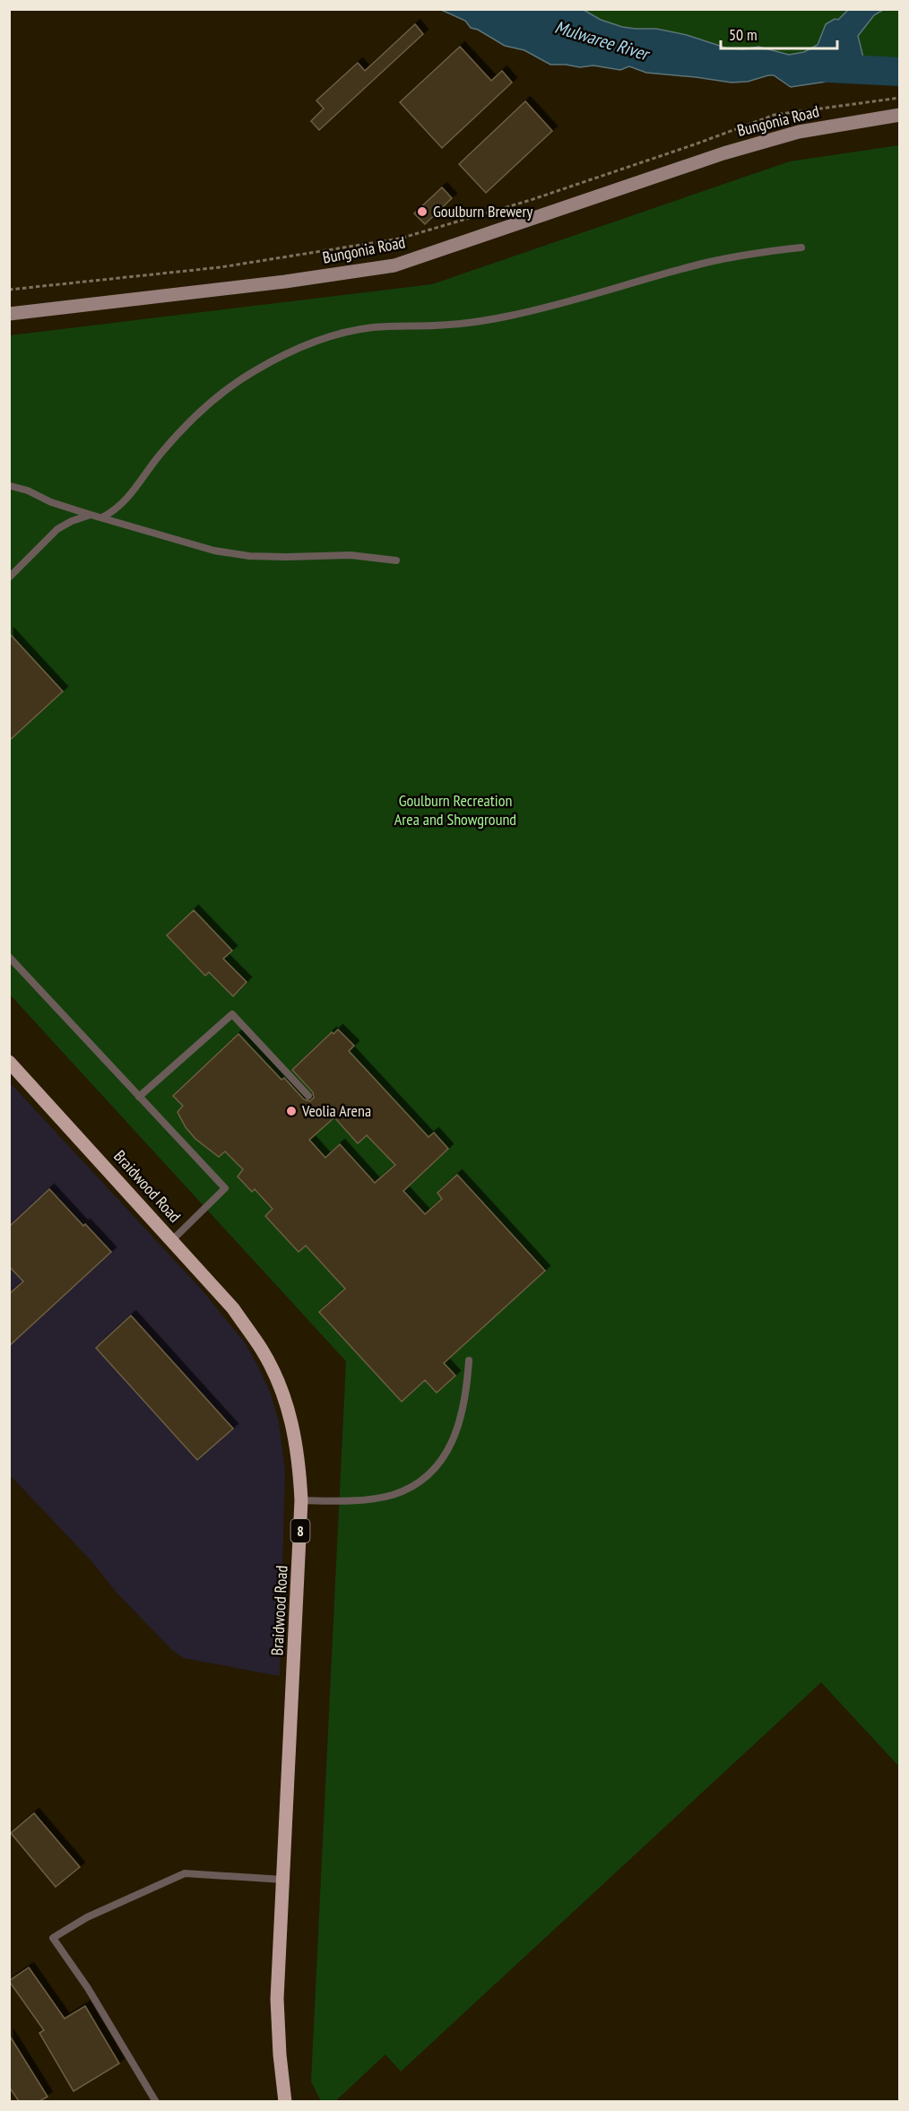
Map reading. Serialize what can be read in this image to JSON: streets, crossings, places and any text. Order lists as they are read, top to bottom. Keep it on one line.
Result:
{"streets":{"main road":["Braidwood Road","8"],"street":["Bungonia Road"]},"water":["Mulwaree River"],"parks":["Goulburn Recreation Area and Showground"],"places":["Goulburn Brewery","Veolia Arena"],"scale_bar":"50 m"}
